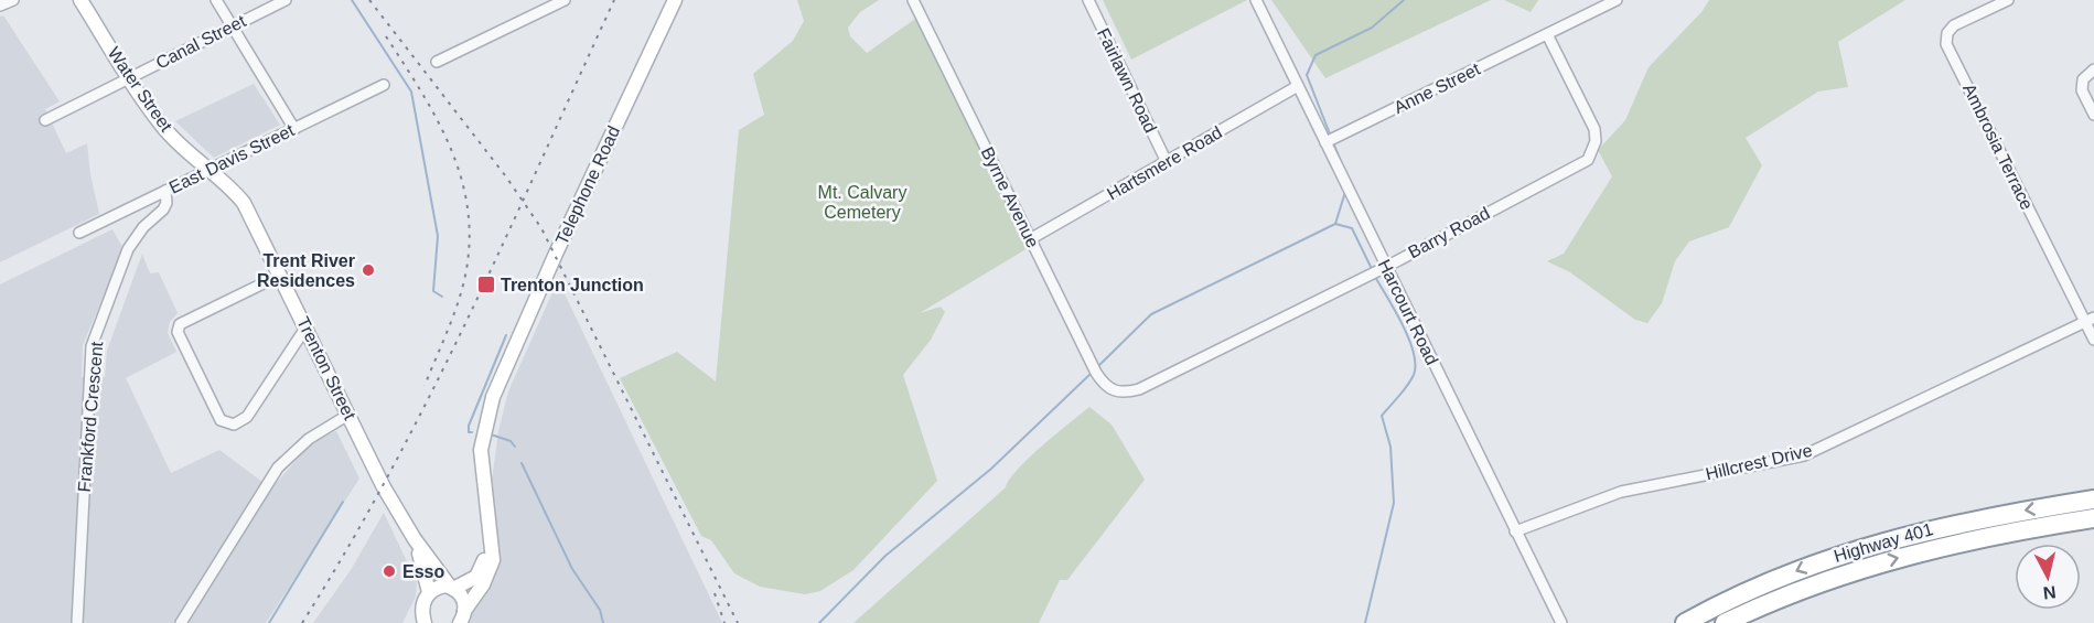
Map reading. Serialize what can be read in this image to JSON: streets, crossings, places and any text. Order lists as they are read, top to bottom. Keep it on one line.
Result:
{"streets":{"highway":["Highway 401"],"main road":["Water Street","Telephone Road","Trenton Street"],"street":["Canal Street","Fairlawn Road","Anne Street","Ambrosia Terrace","East Davis Street","Hartsmere Road","Byrne Avenue","Barry Road","Harcourt Road","Frankford Crescent","Hillcrest Drive"]},"crossings":[["Canal Street","Water Street"],["Fairlawn Road","Hartsmere Road"],["Anne Street","Barry Road"],["Anne Street","Harcourt Road"],["Water Street","East Davis Street"],["Water Street","Trenton Street"],["Ambrosia Terrace","Hillcrest Drive"],["East Davis Street","Trenton Street"],["East Davis Street","Frankford Crescent"],["Hartsmere Road","Byrne Avenue"],["Hartsmere Road","Harcourt Road"],["Telephone Road","Trenton Street"],["Byrne Avenue","Barry Road"],["Barry Road","Harcourt Road"],["Harcourt Road","Hillcrest Drive"]],"parks":["Mt. Calvary Cemetery"],"places":{"other":["Trent River Residences","Esso"],"transit":["Trenton Junction"]},"north":"bottom"}
